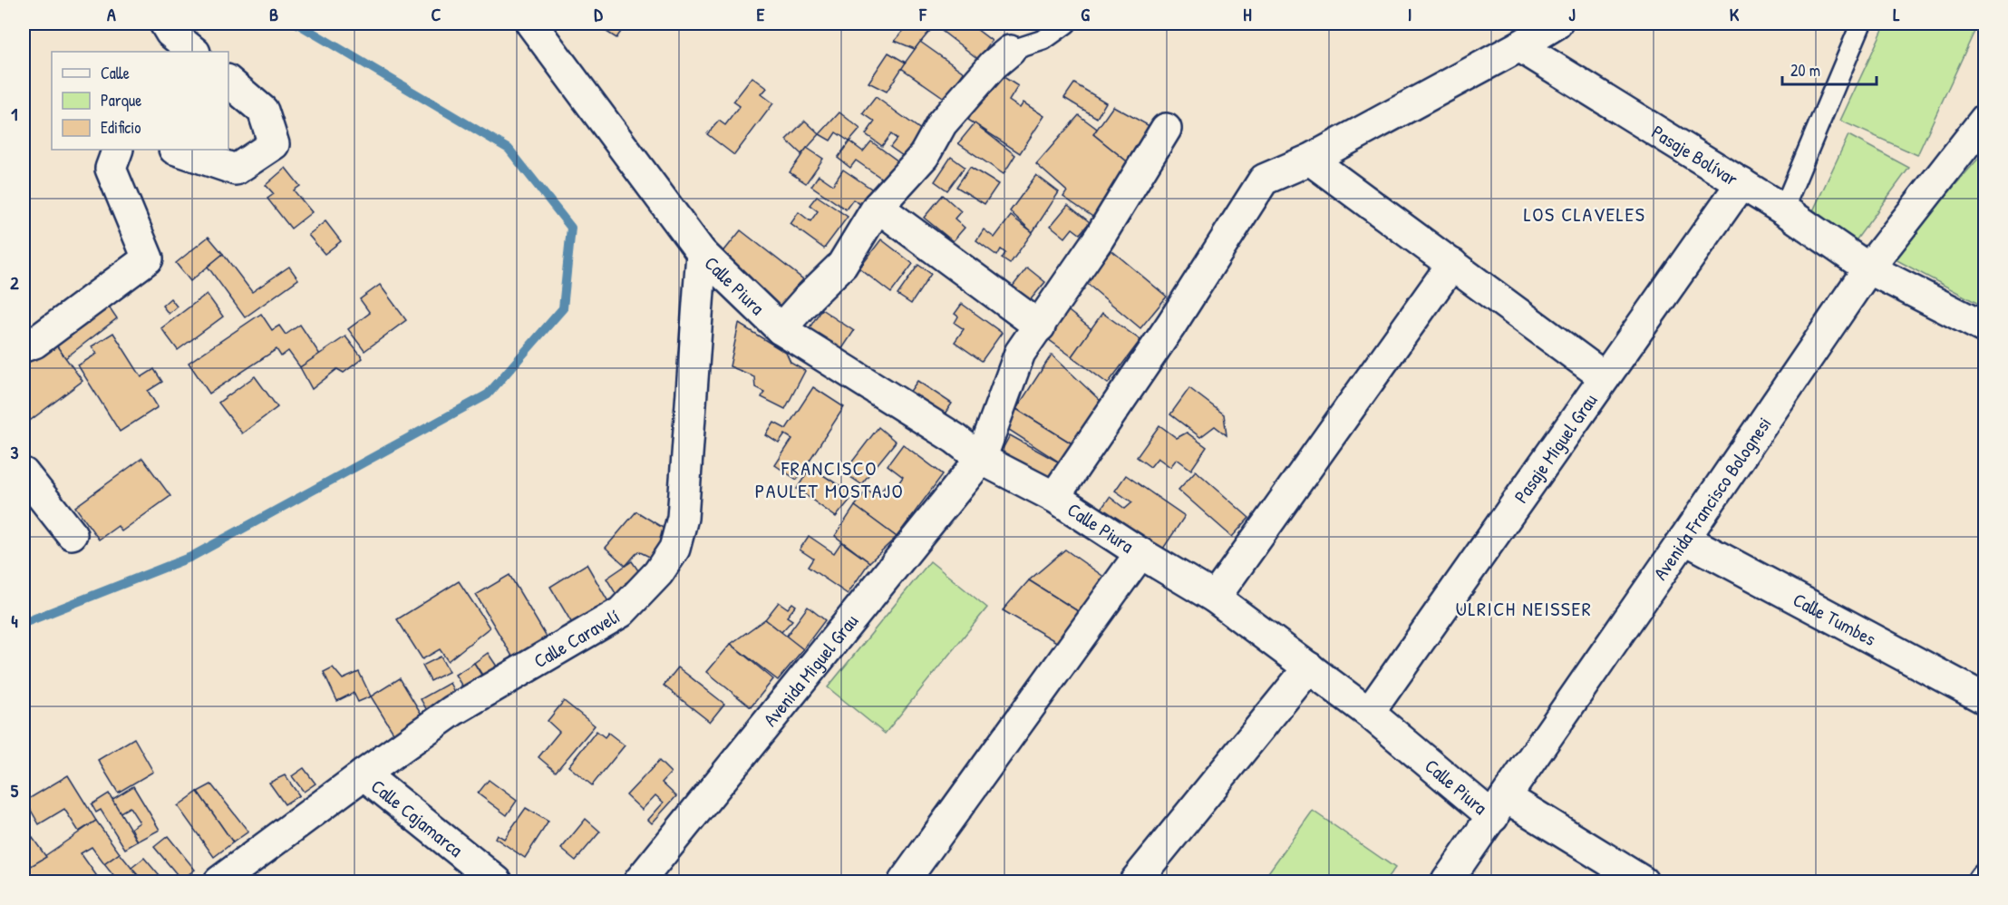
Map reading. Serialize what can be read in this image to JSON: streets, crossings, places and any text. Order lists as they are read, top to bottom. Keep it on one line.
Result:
{"streets":{"street":["Pasaje Bolívar","Calle Piura","Pasaje Miguel Grau","Avenida Francisco Bolognesi","Calle Tumbes","Calle Caravelí","Avenida Miguel Grau","Calle Cajamarca"]},"crossings":[["Pasaje Bolívar","Pasaje Miguel Grau"],["Pasaje Bolívar","Avenida Francisco Bolognesi"],["Calle Piura","Pasaje Miguel Grau"],["Calle Piura","Avenida Francisco Bolognesi"],["Calle Piura","Calle Caravelí"],["Calle Piura","Avenida Miguel Grau"],["Avenida Francisco Bolognesi","Calle Tumbes"],["Calle Caravelí","Calle Cajamarca"]],"districts":["LOS CLAVELES","FRANCISCO PAULET MOSTAJO","ULRICH NEISSER"],"legend":["Calle","Parque","Edificio"],"scale_bar":"20 m","grid":{"columns":["A","B","C","D","E","F","G","H","I","J","K","L"],"rows":["1","2","3","4","5"]}}
